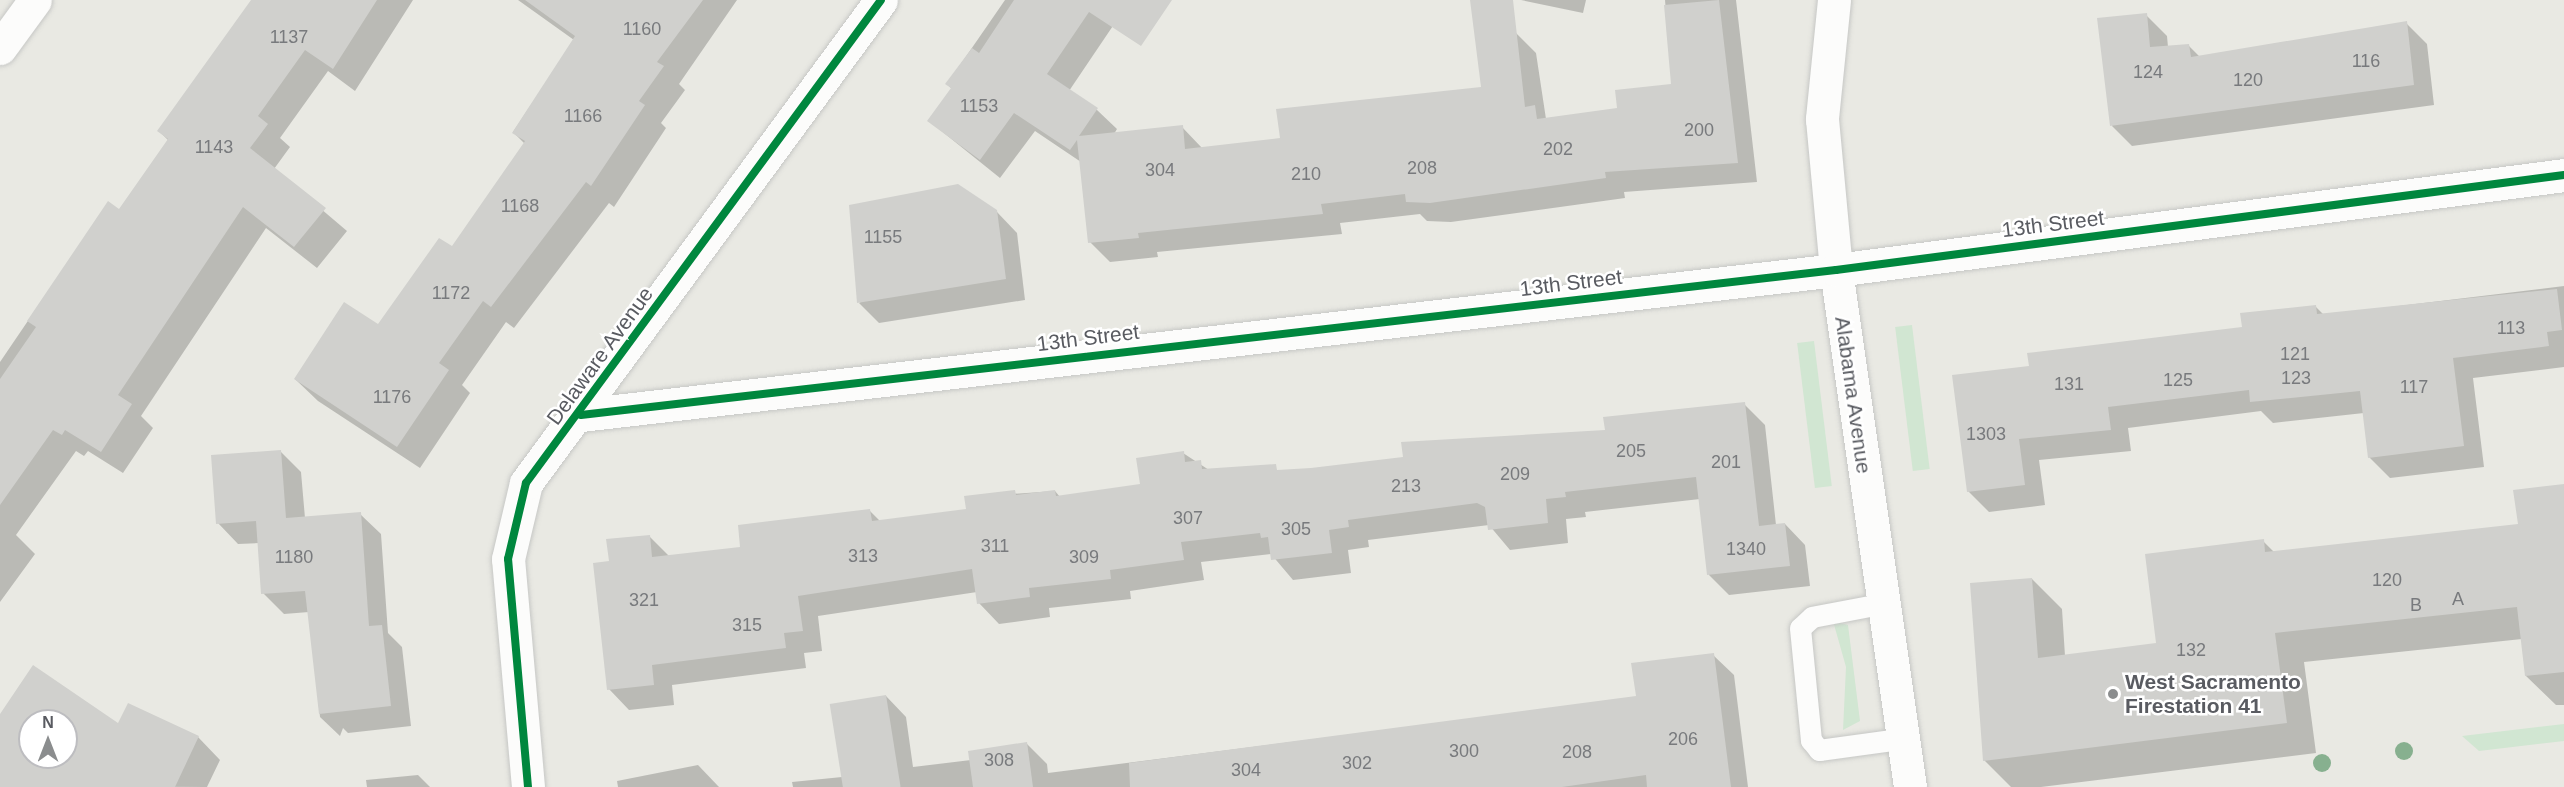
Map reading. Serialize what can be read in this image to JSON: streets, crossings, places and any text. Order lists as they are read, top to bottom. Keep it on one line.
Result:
{"streets":{"street":["13th Street","Delaware Avenue","Alabama Avenue"]},"crossings":[["13th Street","Delaware Avenue"],["13th Street","Alabama Avenue"]],"places":["West Sacramento Firestation 41"],"house_numbers":["1160","1137","116","124","120","1153","1166","200","1143","202","208","304","210","1168","1155","1172","113","121","123","125","131","117","1176","1303","205","201","209","213","307","305","311","1340","313","1180","309","120","A","321","B","315","132","206","300","208","308","302","304"],"north":"top"}
